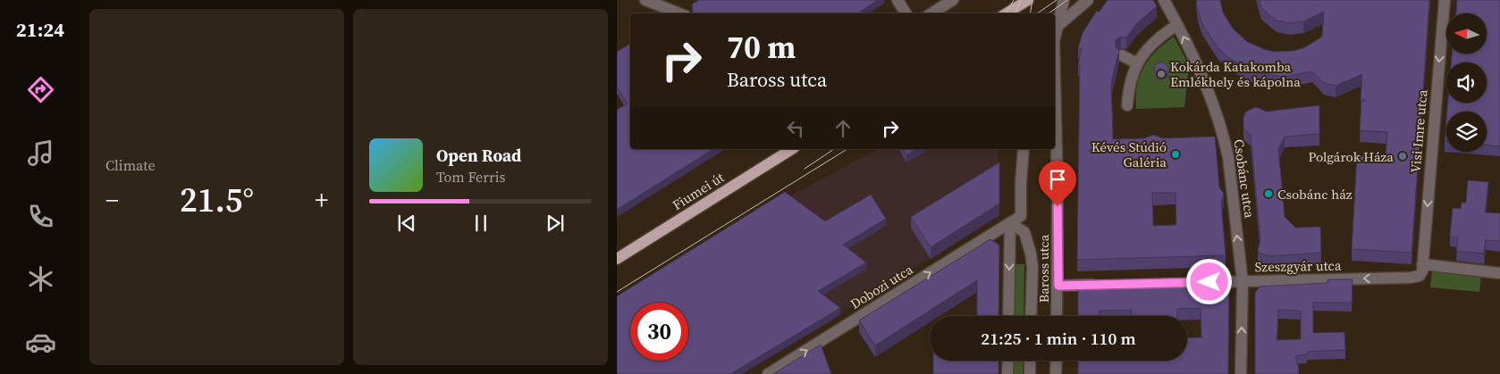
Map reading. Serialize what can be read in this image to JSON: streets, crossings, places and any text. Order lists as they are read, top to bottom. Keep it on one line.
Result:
{"streets":{"main road":["Fiumei út"],"street":["Visi Imre utca","Csobánc utca","Szeszgyár utca","Baross utca","Dobozi utca"]},"crossings":[["Visi Imre utca","Szeszgyár utca"],["Csobánc utca","Szeszgyár utca"]],"one_way":["Visi Imre utca","Csobánc utca","Szeszgyár utca","Dobozi utca"],"places":["Kokárda Katakomba Emlékhely és kápolna","Kévés Stúdió Galéria","Polgárok Háza","Csobánc ház"],"north":"left","page":{"tabs":"21:24","tile":"Climate","turn":["70 m","Baross utca"],"song":["Open Road","Tom Ferris"],"heat":["−","21.5°","+"],"limit":"30","trip":"21:25 · 1 min · 110 m"}}
